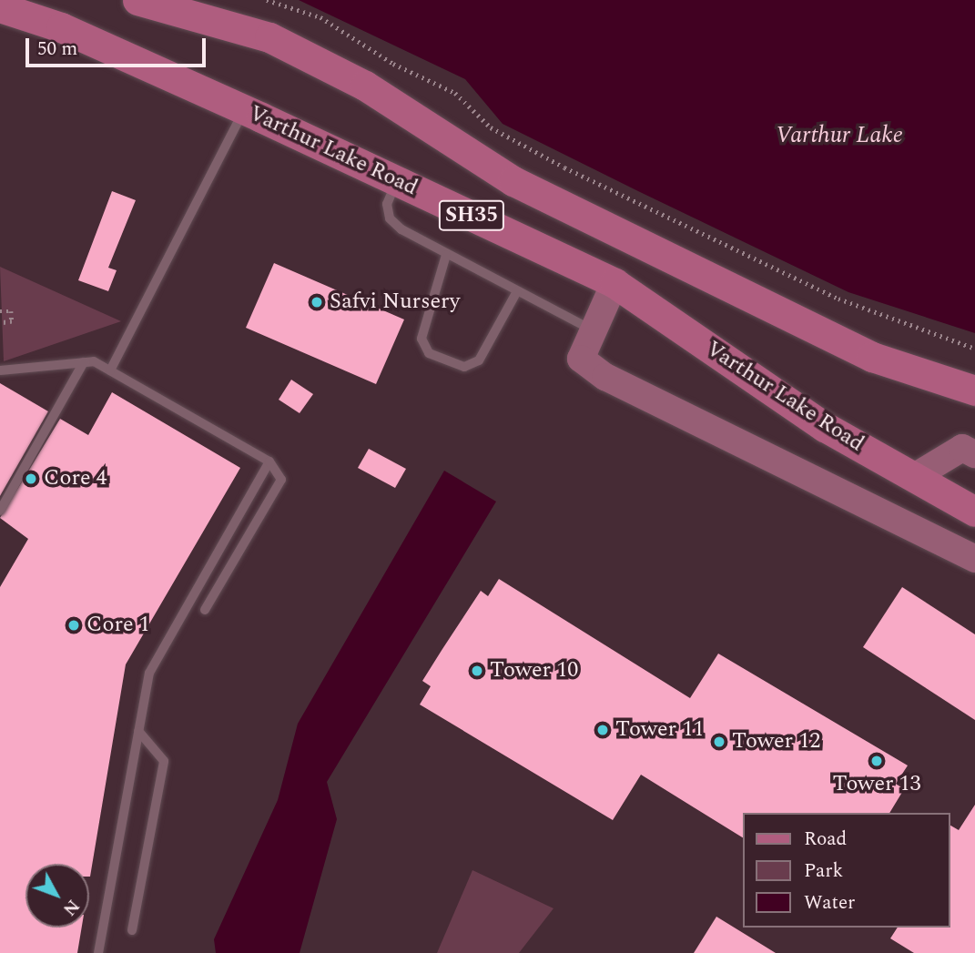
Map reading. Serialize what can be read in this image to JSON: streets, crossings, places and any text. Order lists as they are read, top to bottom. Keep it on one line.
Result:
{"streets":{"main road":["Varthur Lake Road","SH35"]},"water":["Varthur Lake"],"places":["Safvi Nursery","Core 4","Core 1","Tower 10","Tower 11","Tower 12","Tower 13"],"legend":["Road","Park","Water"],"scale_bar":"50 m","north":"bottom right"}
